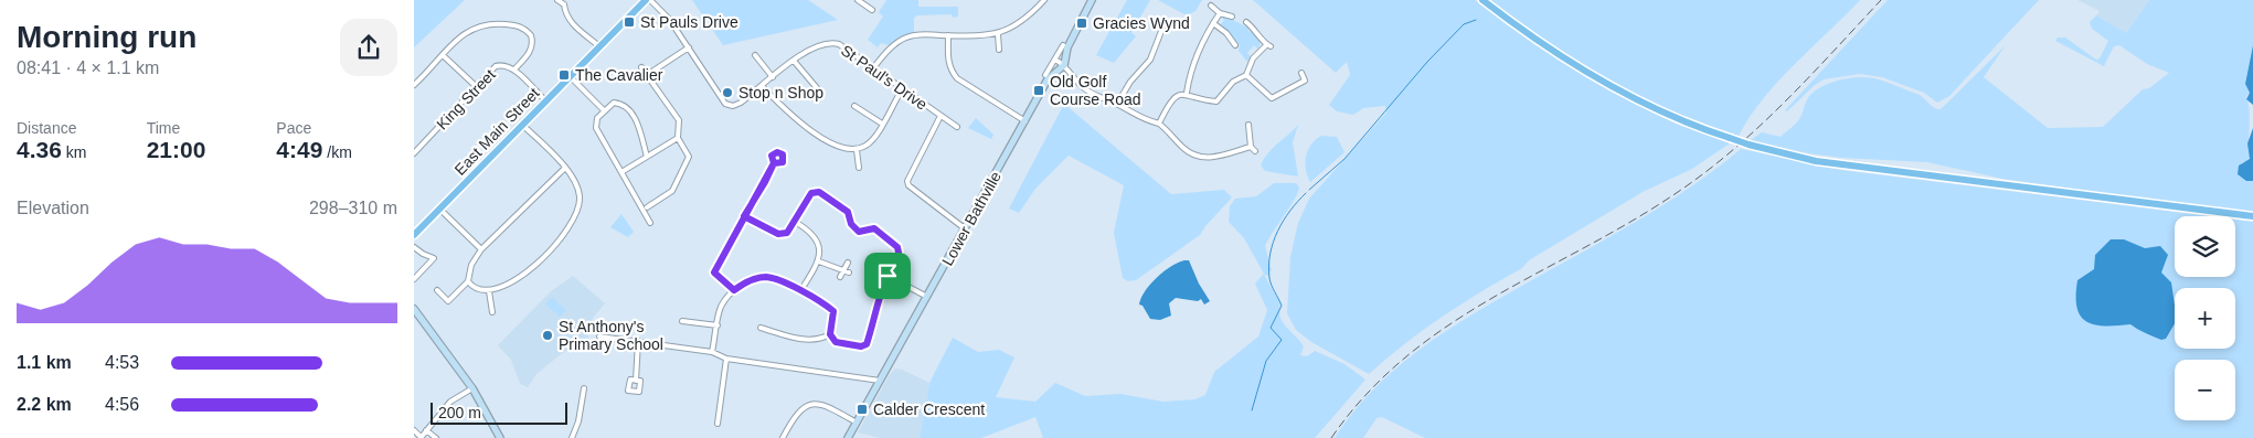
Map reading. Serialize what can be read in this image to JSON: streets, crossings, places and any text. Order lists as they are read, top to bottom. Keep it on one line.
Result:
{"streets":{"main road":["East Main Street","Lower Bathville"],"street":["St Paul's Drive","King Street"]},"crossings":[["King Street","East Main Street"]],"places":{"transit":["St Pauls Drive","Gracies Wynd","The Cavalier","Old Golf Course Road","Calder Crescent"],"other":["Stop n Shop","St Anthony's Primary School"]},"scale_bar":"200 m","page":{"heading":["Morning run","08:41 · 4 × 1.1 km"],"stats":[["Distance","4.36 km"],["Time","21:00"],["Pace","4:49 /km"]],"chart":["Elevation","298–310 m"],"map_buttons":["+","−"],"list":[{"name":"1.1 km","note":"4:53"},{"name":"2.2 km","note":"4:56"}],"scale":"200 m"}}
